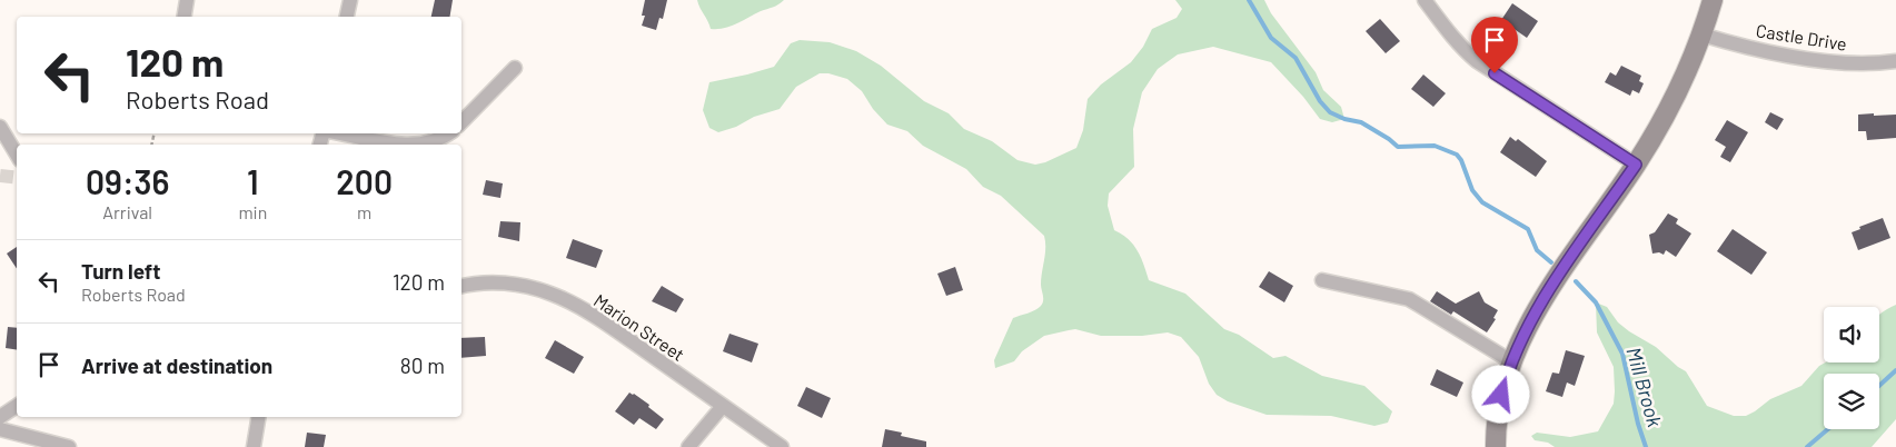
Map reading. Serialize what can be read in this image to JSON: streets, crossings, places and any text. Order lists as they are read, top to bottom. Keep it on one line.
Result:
{"streets":{"street":["Castle Drive","Marion Street"]},"water":["Mill Brook"],"page":{"turn":["120 m","Roberts Road"],"eta":["09:36","Arrival","1","min","200","m"],"list":[{"name":"Turn left","note":"Roberts Road","value":"120 m"},{"name":"Arrive at destination","value":"80 m"}]}}
